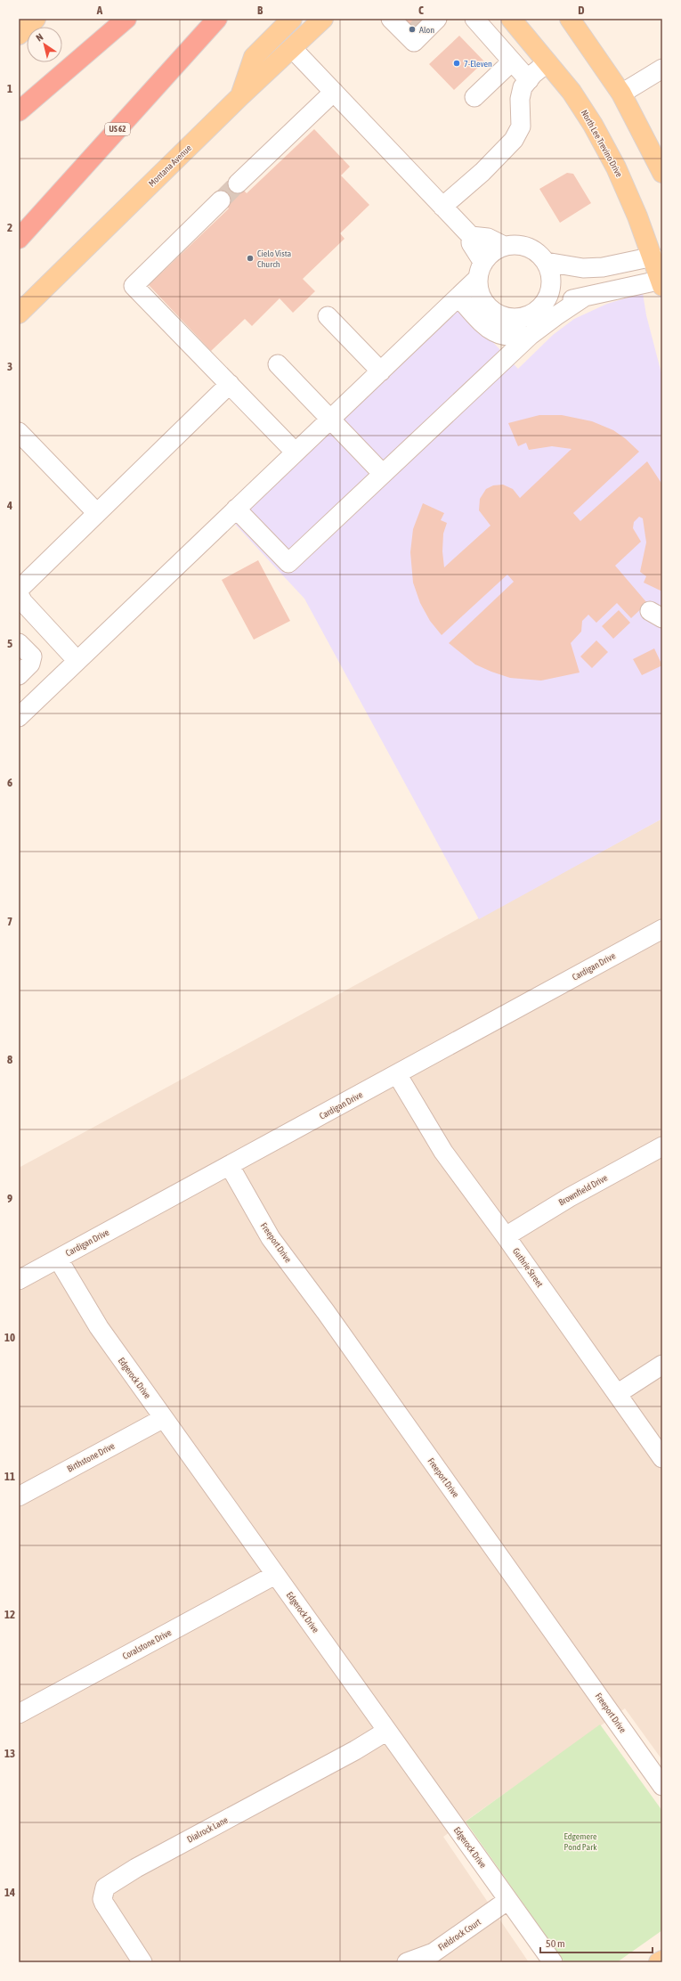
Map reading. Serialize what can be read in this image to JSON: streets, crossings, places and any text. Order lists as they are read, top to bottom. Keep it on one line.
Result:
{"streets":{"highway":["US 62"],"main road":["North Lee Trevino Drive","Montana Avenue"],"street":["Cardigan Drive","Brownfield Drive","Freeport Drive","Guthrie Street","Edgerock Drive","Birthstone Drive","Coralstone Drive","Dialrock Lane","Fieldrock Court"]},"crossings":[["Cardigan Drive","Freeport Drive"],["Cardigan Drive","Guthrie Street"],["Cardigan Drive","Edgerock Drive"],["Brownfield Drive","Guthrie Street"],["Edgerock Drive","Birthstone Drive"],["Edgerock Drive","Coralstone Drive"],["Edgerock Drive","Dialrock Lane"],["Edgerock Drive","Fieldrock Court"]],"parks":["Edgemere Pond Park"],"places":["Alon","7-Eleven","Cielo Vista Church"],"scale_bar":"50 m","north":"top left","grid":{"columns":["A","B","C","D"],"rows":["1","2","3","4","5","6","7","8","9","10","11","12","13","14"]}}
